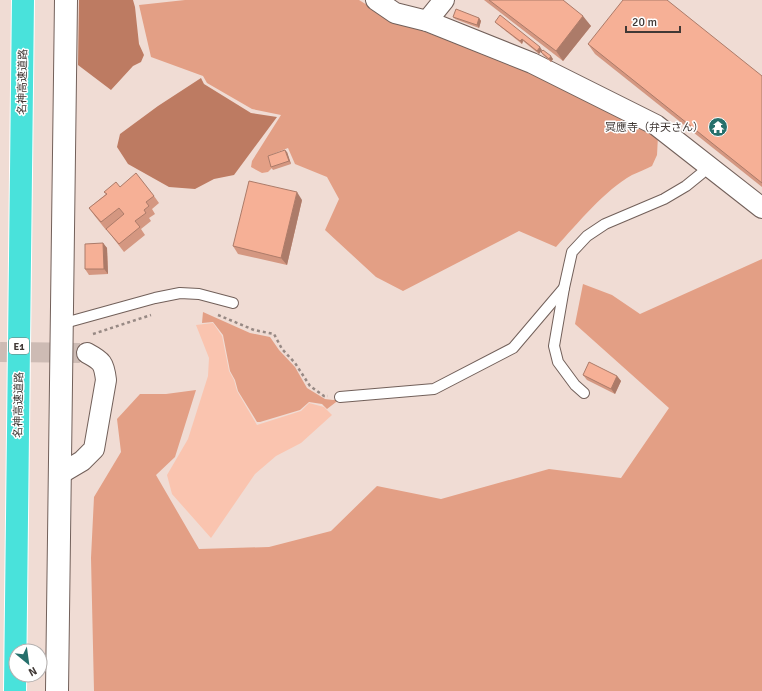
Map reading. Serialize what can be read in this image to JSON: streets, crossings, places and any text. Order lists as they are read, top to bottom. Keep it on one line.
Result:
{"streets":{"highway":["名神高速道路","E1"]},"places":{"temple":["冥應寺（弁天さん）"]},"scale_bar":"20 m","north":"bottom right"}
